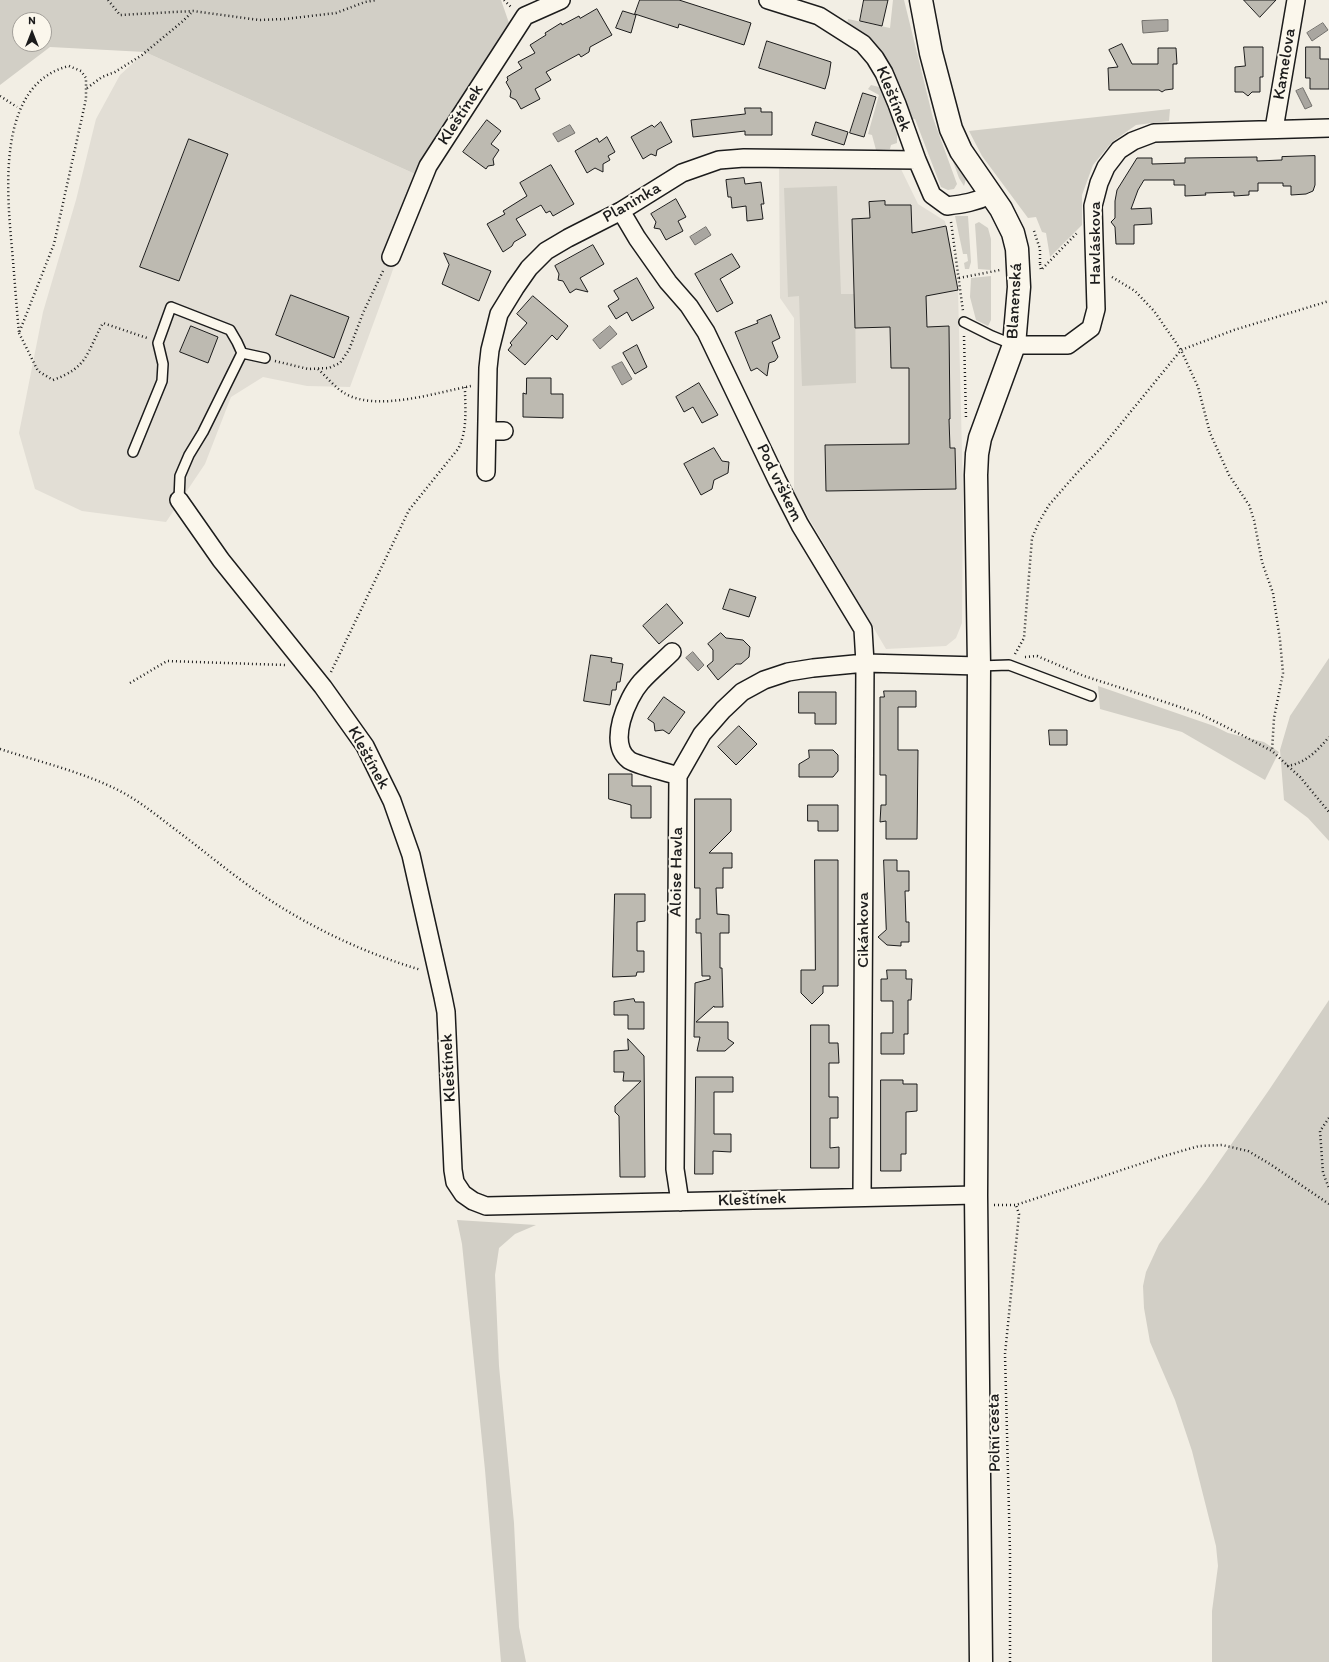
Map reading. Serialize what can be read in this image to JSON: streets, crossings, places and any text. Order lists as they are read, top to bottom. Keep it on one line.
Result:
{"streets":{"street":["Kamelova","Kleštínek","Planinka","Havláskova","Blanenská","Pod vrškem","Aloise Havla","Cikánkova"],"path":["Polní cesta"]},"crossings":[["Kamelova","Havláskova"],["Kleštínek","Planinka"],["Kleštínek","Blanenská"],["Kleštínek","Aloise Havla"],["Kleštínek","Cikánkova"],["Planinka","Pod vrškem"],["Havláskova","Blanenská"],["Pod vrškem","Aloise Havla"],["Pod vrškem","Cikánkova"],["Aloise Havla","Cikánkova"]],"north":"top"}
